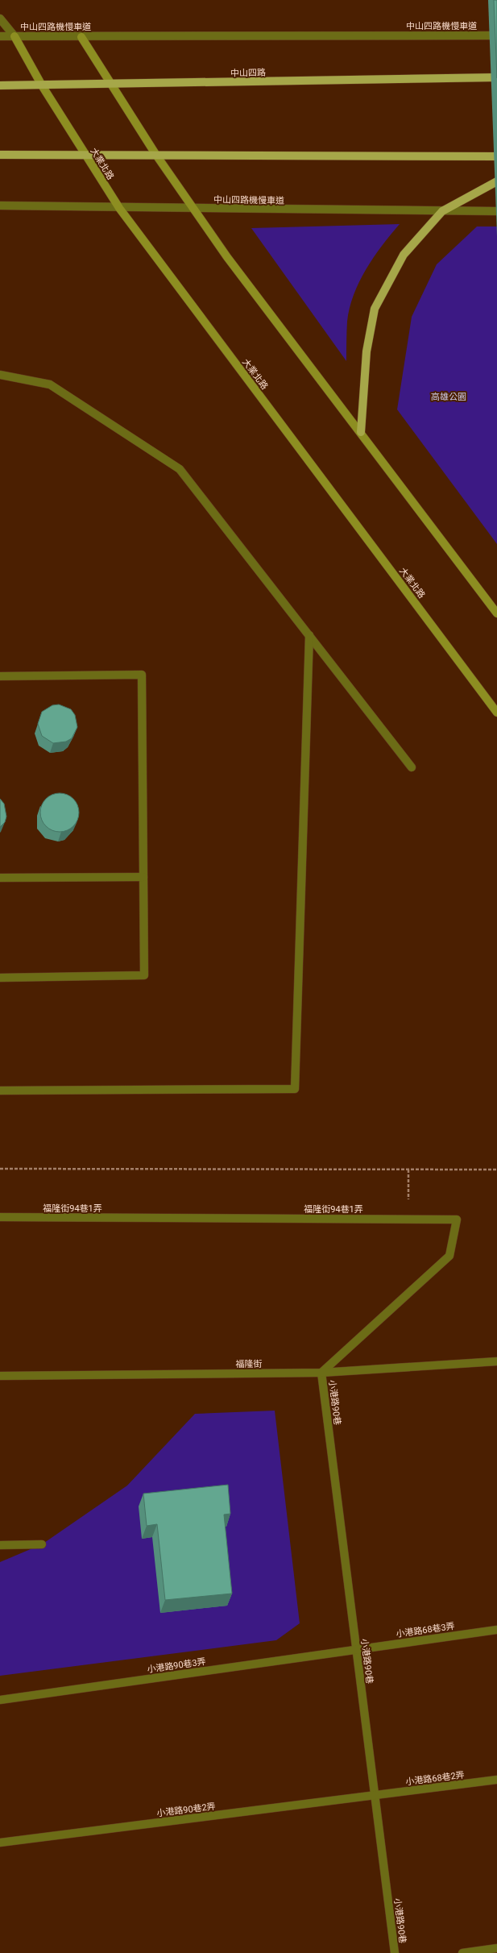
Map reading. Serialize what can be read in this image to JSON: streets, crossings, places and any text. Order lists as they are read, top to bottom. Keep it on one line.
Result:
{"streets":{"main road":["中山四路"],"street":["中山四路機慢車道","大業北路","福隆街94巷1弄","福隆街","小港路90巷","小港路68巷3弄","小港路90巷3弄","小港路68巷2弄","小港路90巷2弄"]},"crossings":[["中山四路機慢車道","大業北路"],["中山四路","大業北路"],["福隆街94巷1弄","福隆街"],["福隆街94巷1弄","小港路90巷"],["福隆街","小港路90巷"],["小港路90巷","小港路68巷3弄"],["小港路90巷","小港路90巷3弄"],["小港路90巷","小港路68巷2弄"],["小港路90巷","小港路90巷2弄"],["小港路68巷3弄","小港路90巷3弄"],["小港路68巷2弄","小港路90巷2弄"]],"parks":["高雄公園"]}
